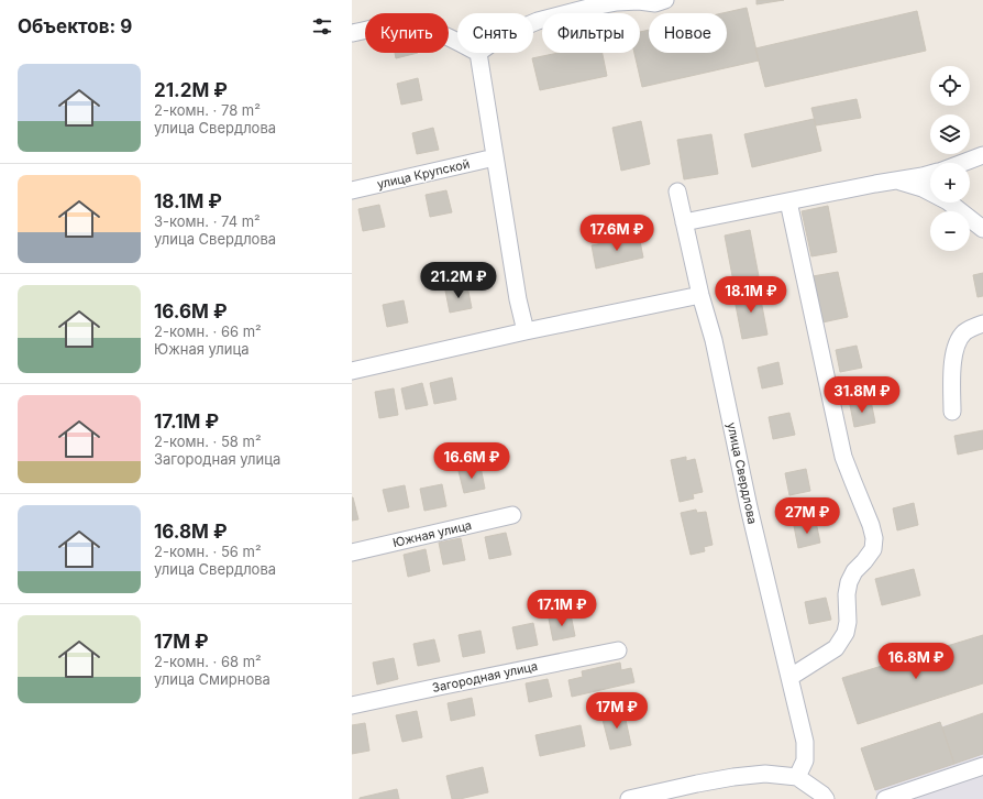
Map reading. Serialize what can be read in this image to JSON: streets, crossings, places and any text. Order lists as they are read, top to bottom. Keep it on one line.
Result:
{"streets":{"street":["улица Крупской","улица Свердлова","Южная улица","Загородная улица"]},"page":{"heading":"Объектов: 9","chip":["Купить","Снять","Фильтры","Новое"],"list":[{"name":"21.2M ₽","note":"2-комн. · 78 m² · улица Свердлова"},{"name":"18.1M ₽","note":"3-комн. · 74 m² · улица Свердлова"},{"name":"16.6M ₽","note":"2-комн. · 66 m² · Южная улица"},{"name":"17.1M ₽","note":"2-комн. · 58 m² · Загородная улица"},{"name":"16.8M ₽","note":"2-комн. · 56 m² · улица Свердлова"},{"name":"17M ₽","note":"2-комн. · 68 m² · улица Смирнова"}],"map_buttons":["+","−"],"price":["17.6M ₽","21.2M ₽","18.1M ₽","31.8M ₽","16.6M ₽","27M ₽","17.1M ₽","16.8M ₽","17M ₽"]}}
